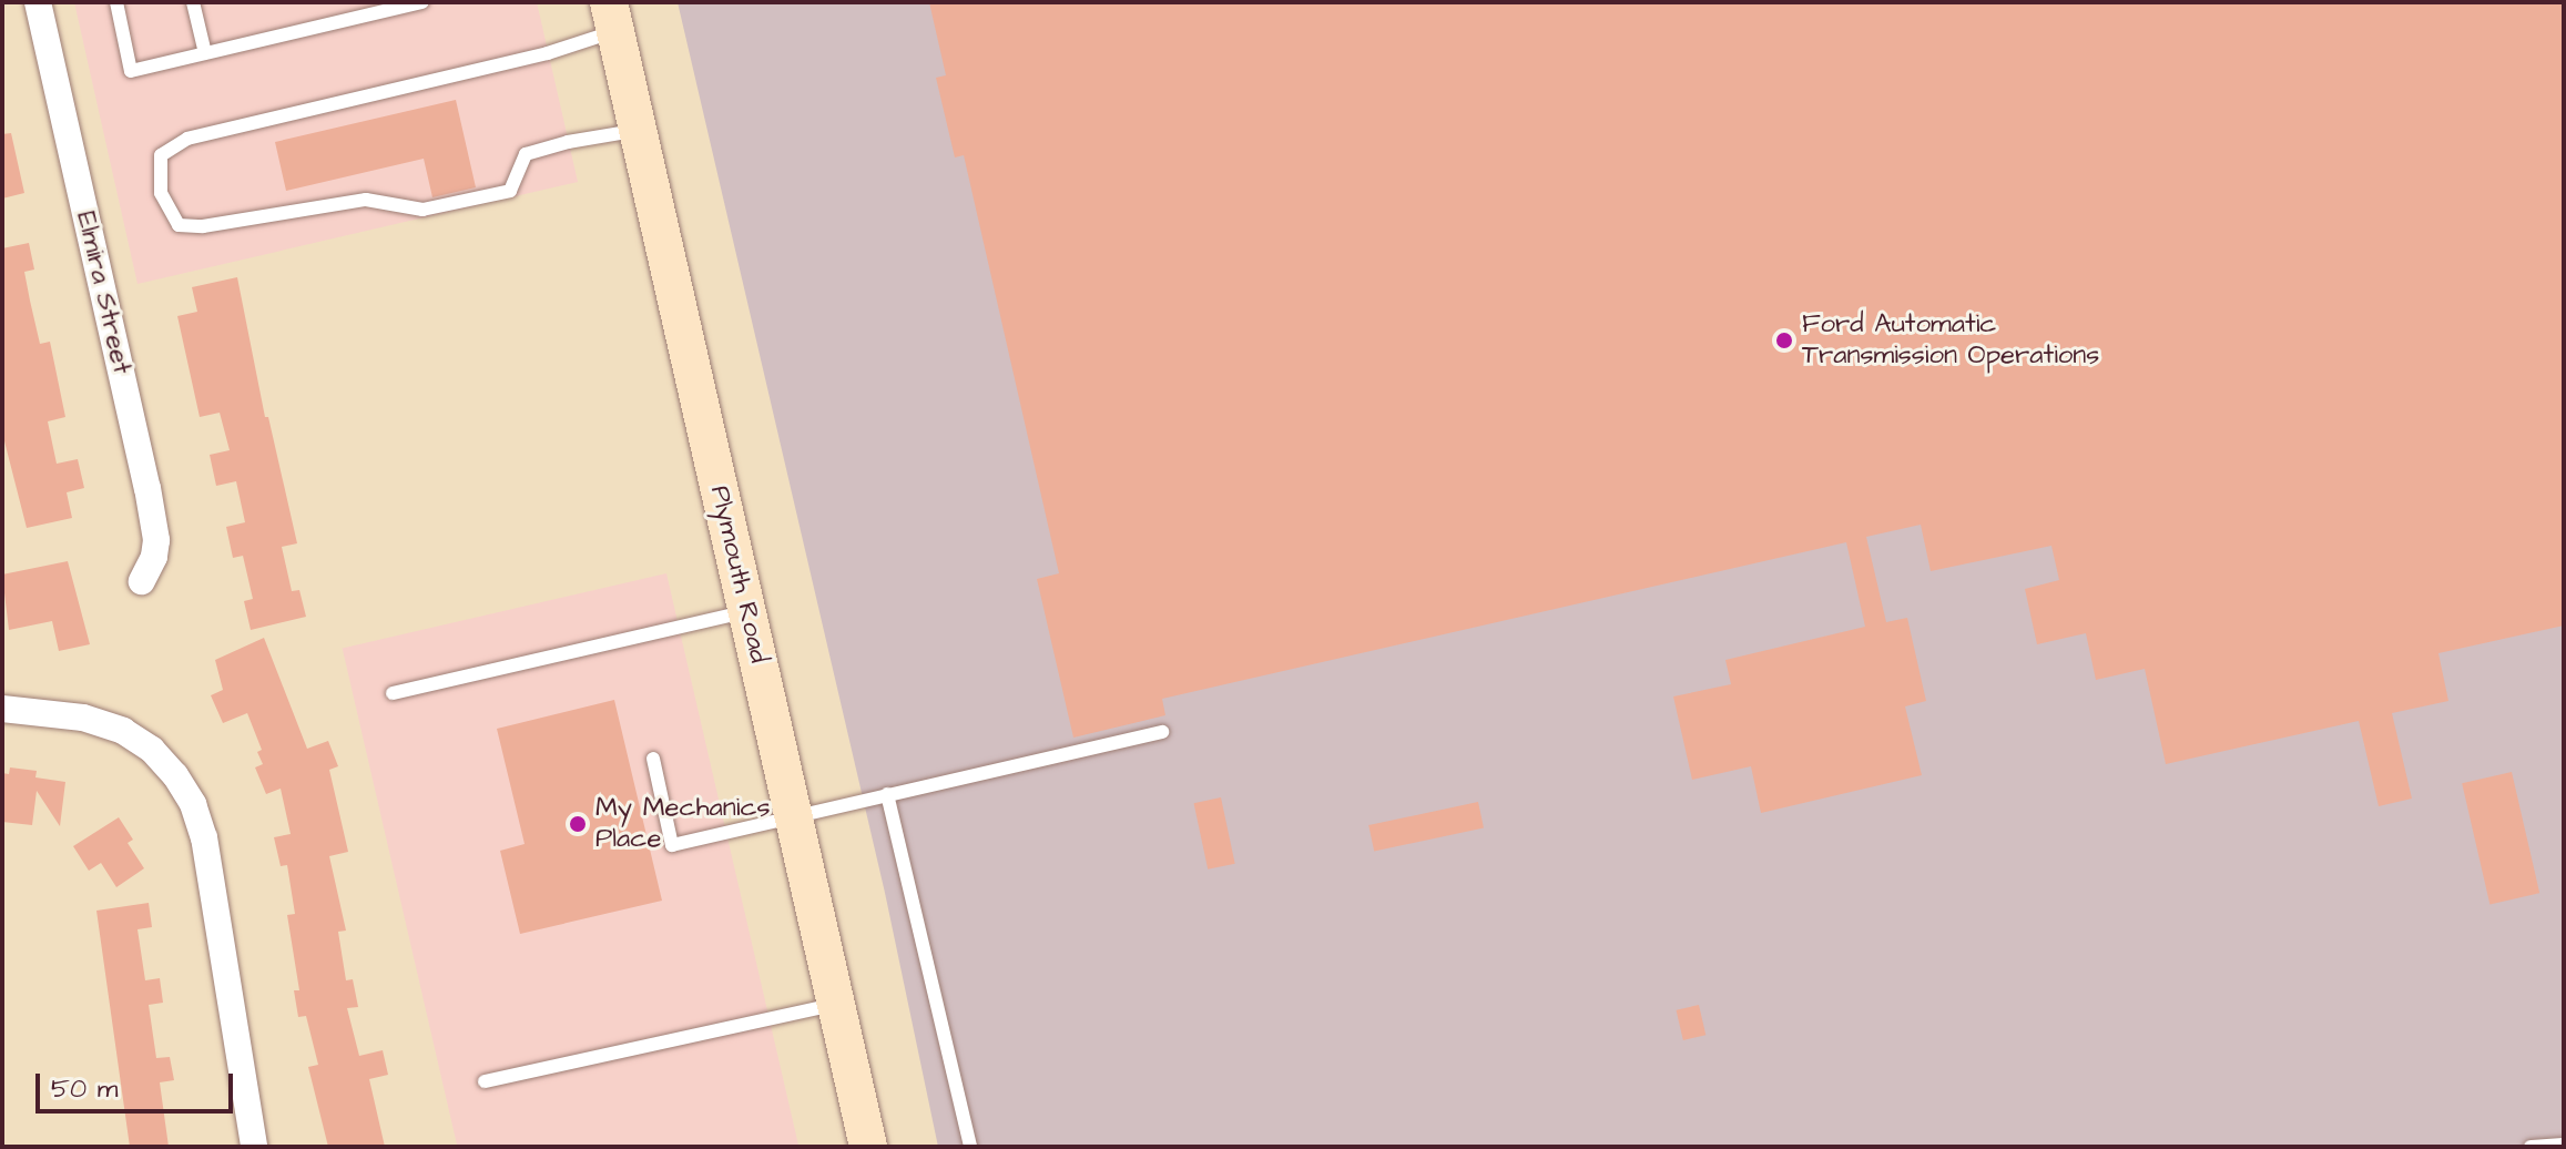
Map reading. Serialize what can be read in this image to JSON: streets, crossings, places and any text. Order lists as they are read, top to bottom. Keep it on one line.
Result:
{"streets":{"main road":["Plymouth Road"],"street":["Elmira Street"]},"places":["Ford Automatic Transmission Operations","My Mechanics Place"],"scale_bar":"50 m"}
